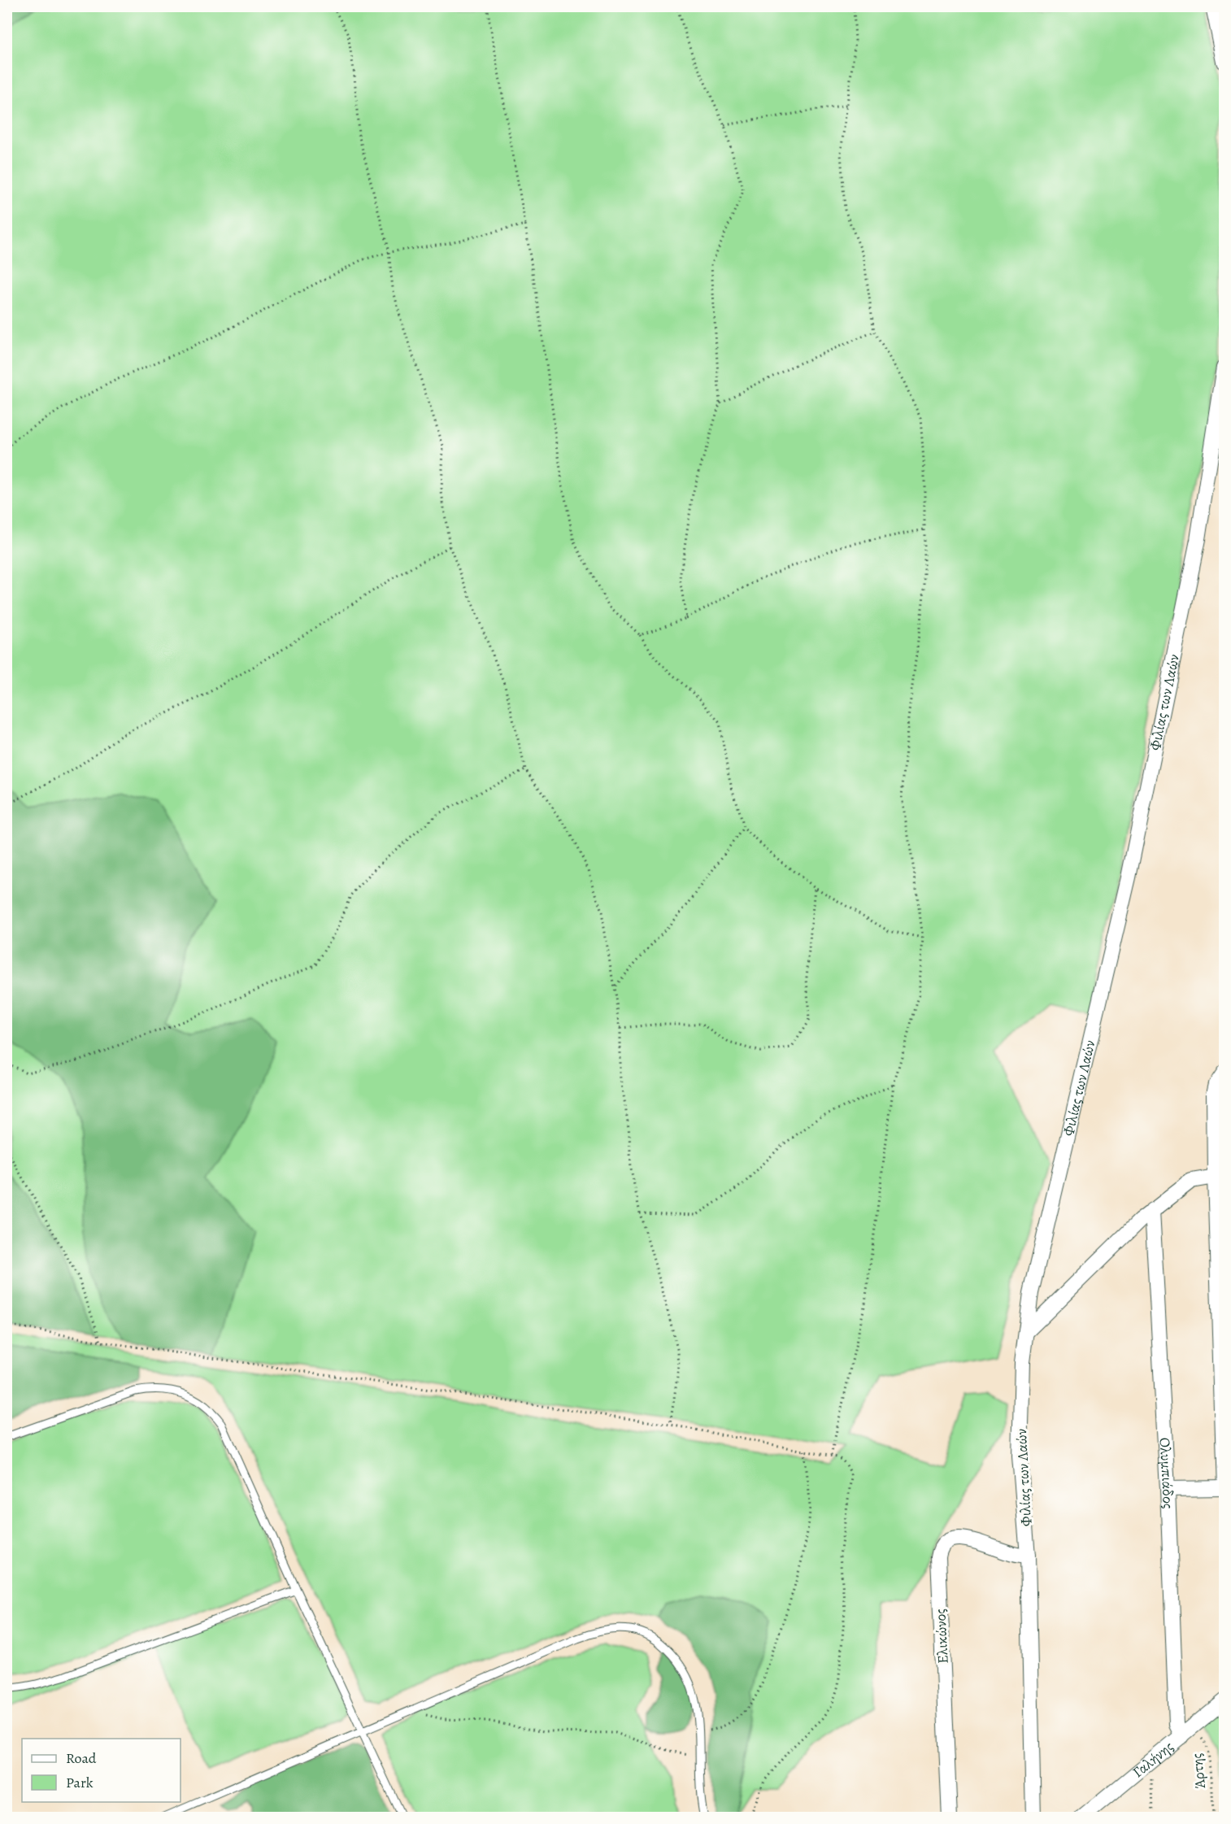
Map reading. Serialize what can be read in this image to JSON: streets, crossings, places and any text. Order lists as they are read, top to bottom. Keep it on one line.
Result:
{"streets":{"street":["Φιλίας των Λαών","Ολυμπιάδος","Ελικώνος","Γαλήνης"],"path":["Άρτης"]},"crossings":[["Φιλίας των Λαών","Ελικώνος"],["Ολυμπιάδος","Γαλήνης"],["Ολυμπιάδος","Άρτης"],["Γαλήνης","Άρτης"]],"legend":["Road","Park"]}
